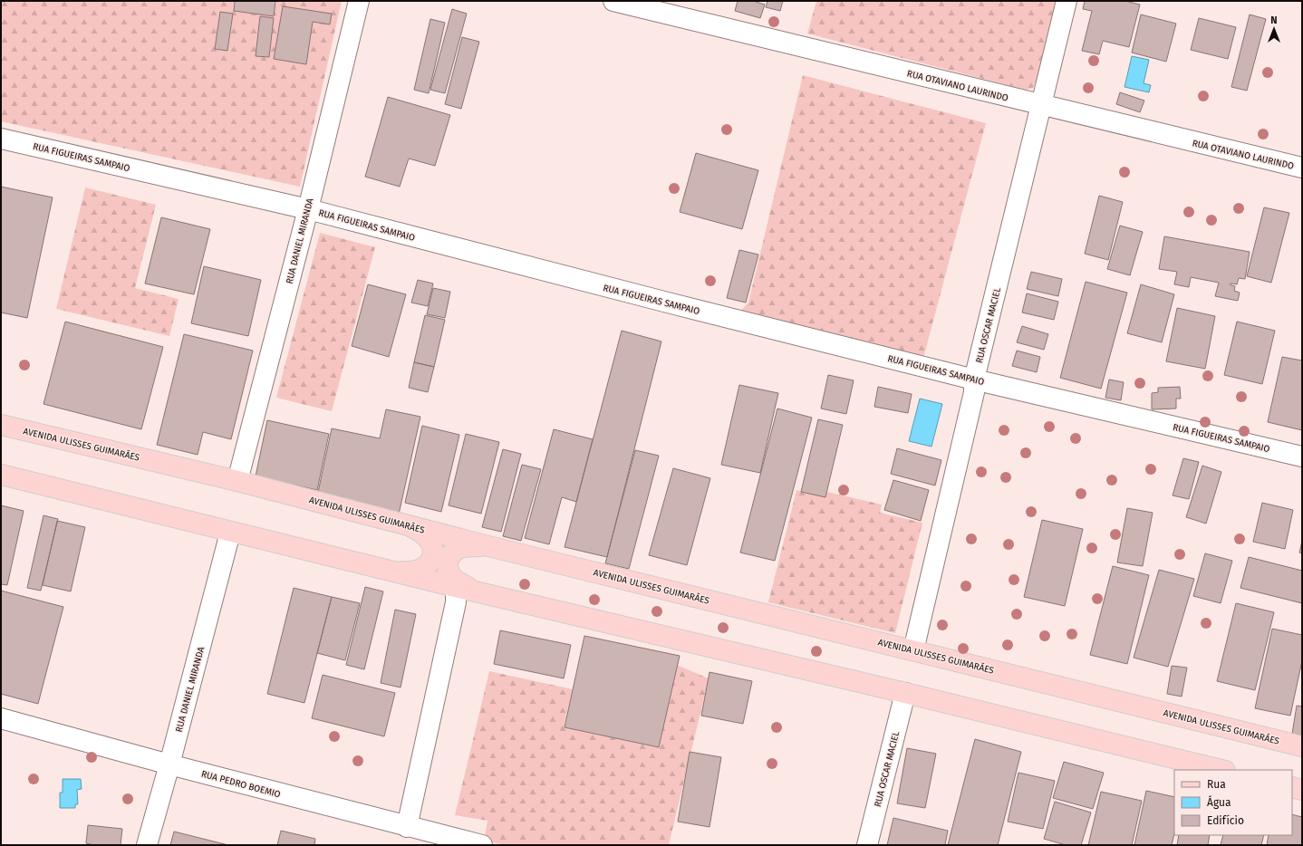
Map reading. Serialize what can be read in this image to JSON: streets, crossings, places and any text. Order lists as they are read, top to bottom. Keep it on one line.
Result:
{"streets":{"main road":["AVENIDA ULISSES GUIMARÃES"],"street":["RUA OTAVIANO LAURINDO","RUA FIGUEIRAS SAMPAIO","RUA DANIEL MIRANDA","RUA OSCAR MACIEL","RUA PEDRO BOEMIO"]},"crossings":[["RUA OTAVIANO LAURINDO","RUA OSCAR MACIEL"],["RUA FIGUEIRAS SAMPAIO","RUA DANIEL MIRANDA"],["RUA FIGUEIRAS SAMPAIO","RUA OSCAR MACIEL"],["RUA DANIEL MIRANDA","AVENIDA ULISSES GUIMARÃES"],["RUA DANIEL MIRANDA","RUA PEDRO BOEMIO"],["RUA OSCAR MACIEL","AVENIDA ULISSES GUIMARÃES"]],"legend":["Rua","Água","Edifício"],"north":"top"}
